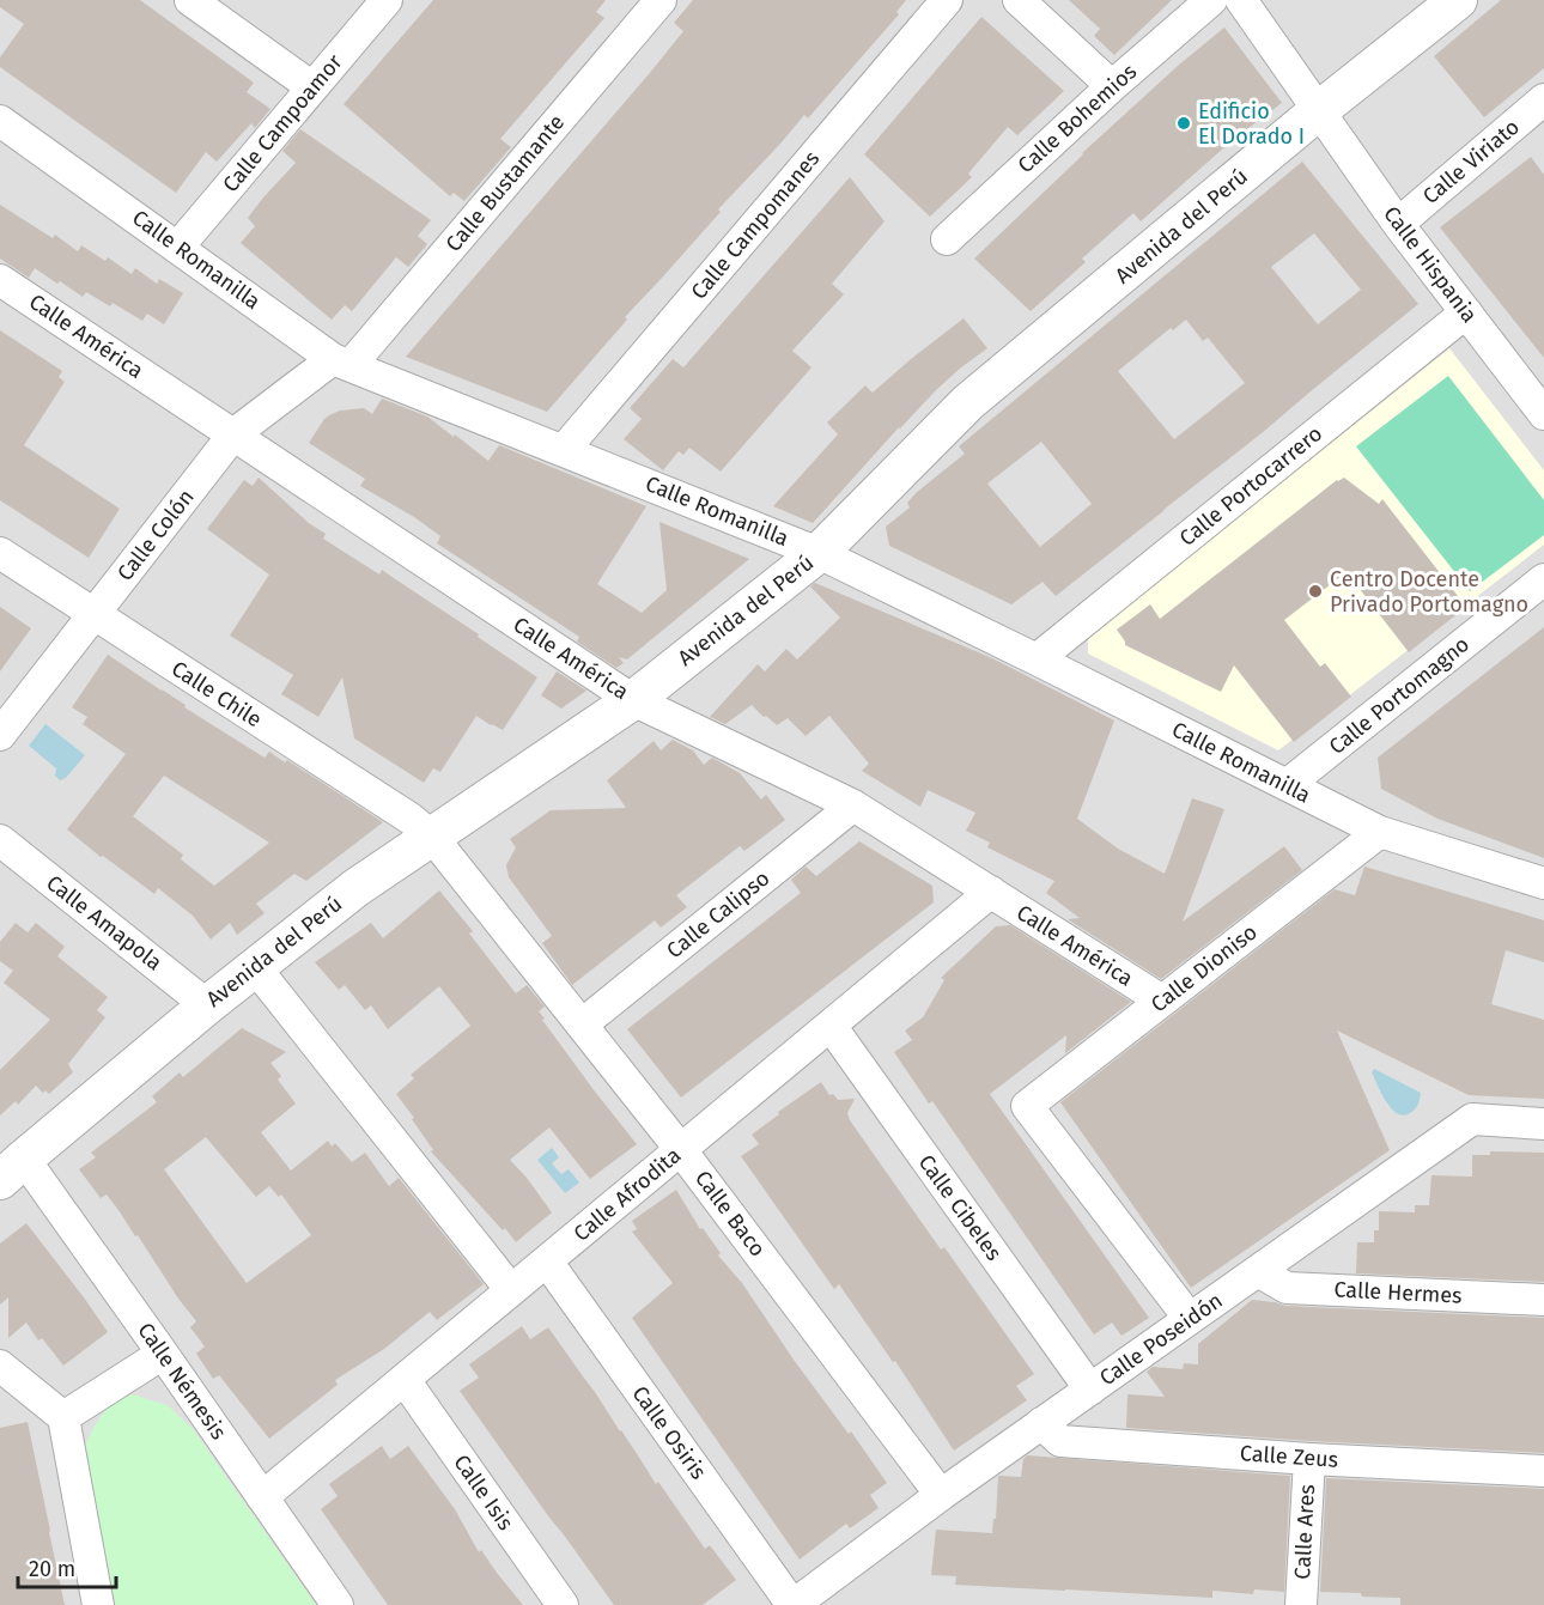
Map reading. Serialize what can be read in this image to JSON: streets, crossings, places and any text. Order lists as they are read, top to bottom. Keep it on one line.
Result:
{"streets":{"street":["Calle Bohemios","Calle Campoamor","Calle Viriato","Calle Bustamante","Calle Campomanes","Avenida del Perú","Calle Romanilla","Calle Hispania","Calle América","Calle Portocarrero","Calle Colón","Calle Chile","Calle Portomagno","Calle Calipso","Calle Amapola","Calle Dioniso","Calle Afrodita","Calle Cibeles","Calle Baco","Calle Hermes","Calle Poseidón","Calle Némesis","Calle Osiris","Calle Zeus","Calle Isis","Calle Ares"]},"crossings":[["Calle Campoamor","Calle Romanilla"],["Calle Viriato","Calle Hispania"],["Calle Bustamante","Calle Romanilla"],["Calle Bustamante","Calle Colón"],["Calle Campomanes","Calle Romanilla"],["Avenida del Perú","Calle Romanilla"],["Avenida del Perú","Calle Hispania"],["Avenida del Perú","Calle América"],["Avenida del Perú","Calle Chile"],["Avenida del Perú","Calle Amapola"],["Avenida del Perú","Calle Baco"],["Avenida del Perú","Calle Némesis"],["Calle Romanilla","Calle Portocarrero"],["Calle Romanilla","Calle Colón"],["Calle Romanilla","Calle Portomagno"],["Calle Romanilla","Calle Dioniso"],["Calle Hispania","Calle Portocarrero"],["Calle América","Calle Colón"],["Calle América","Calle Calipso"],["Calle América","Calle Dioniso"],["Calle América","Calle Afrodita"],["Calle Colón","Calle Chile"],["Calle Chile","Calle Baco"],["Calle Calipso","Calle Baco"],["Calle Dioniso","Calle Poseidón"],["Calle Afrodita","Calle Cibeles"],["Calle Afrodita","Calle Baco"],["Calle Afrodita","Calle Némesis"],["Calle Afrodita","Calle Osiris"],["Calle Afrodita","Calle Isis"],["Calle Cibeles","Calle Poseidón"],["Calle Baco","Calle Poseidón"],["Calle Hermes","Calle Poseidón"],["Calle Poseidón","Calle Osiris"],["Calle Poseidón","Calle Zeus"],["Calle Zeus","Calle Ares"]],"places":["Edificio El Dorado I","Centro Docente Privado Portomagno"],"scale_bar":"20 m"}
